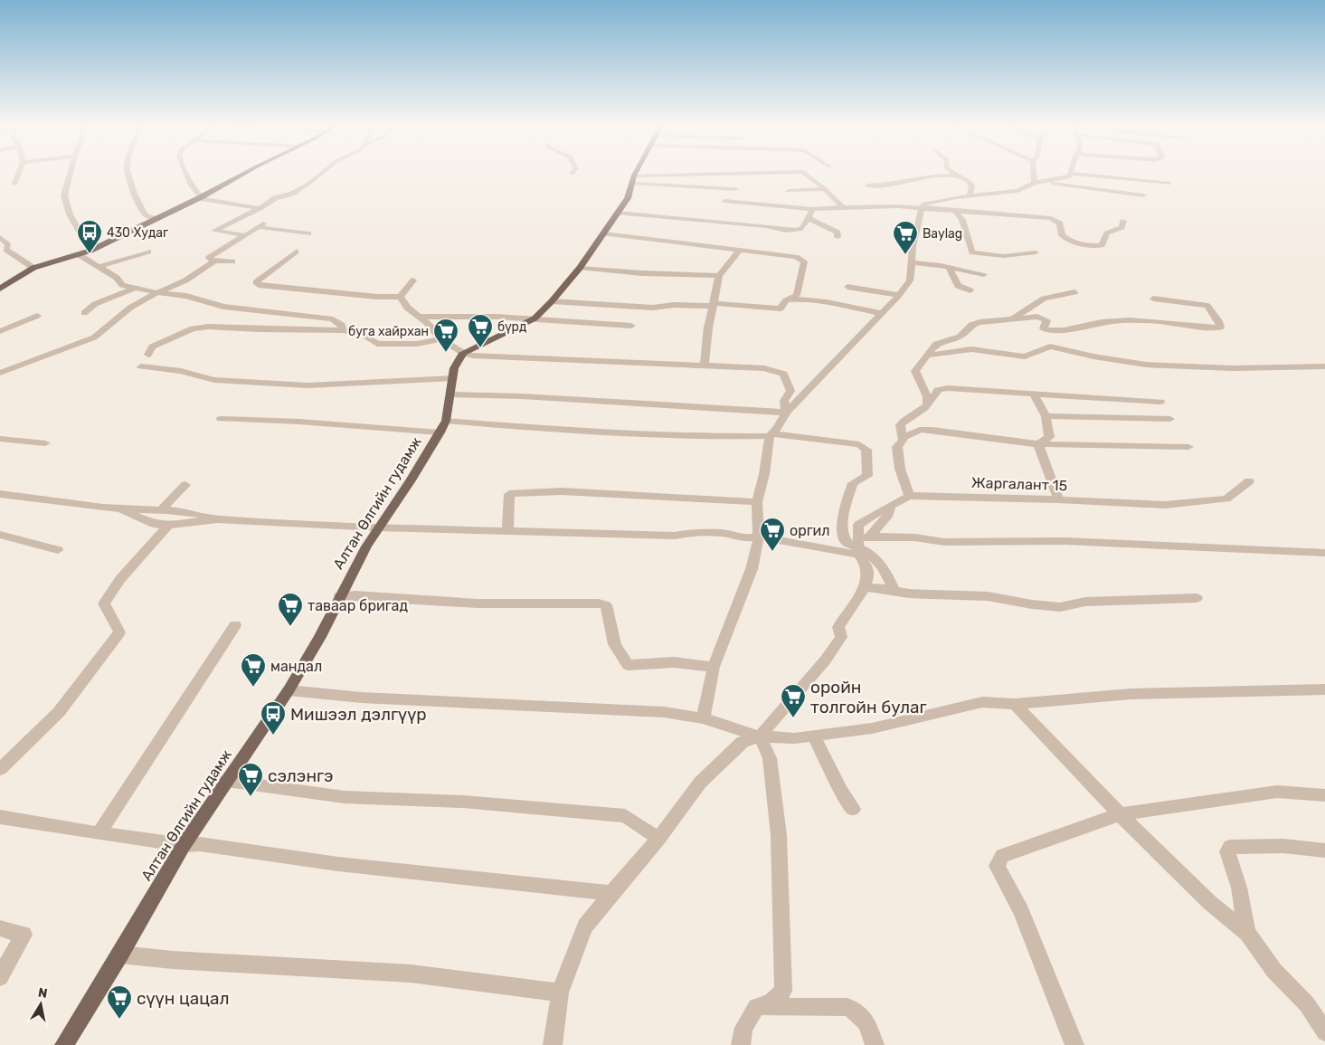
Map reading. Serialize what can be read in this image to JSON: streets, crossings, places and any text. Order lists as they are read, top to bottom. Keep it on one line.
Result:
{"streets":{"main road":["Алтан Өлгийн гудамж"],"street":["Жаргалант 15"]},"places":{"bus stop":["430 Худаг","Мишээл дэлгүүр"],"supermarket":["Baylag","бүрд","буга хайрхан","оргил","таваар бригад","мандал","оройн толгойн булаг","сэлэнгэ","сүүн цацал"]},"north":"top"}
